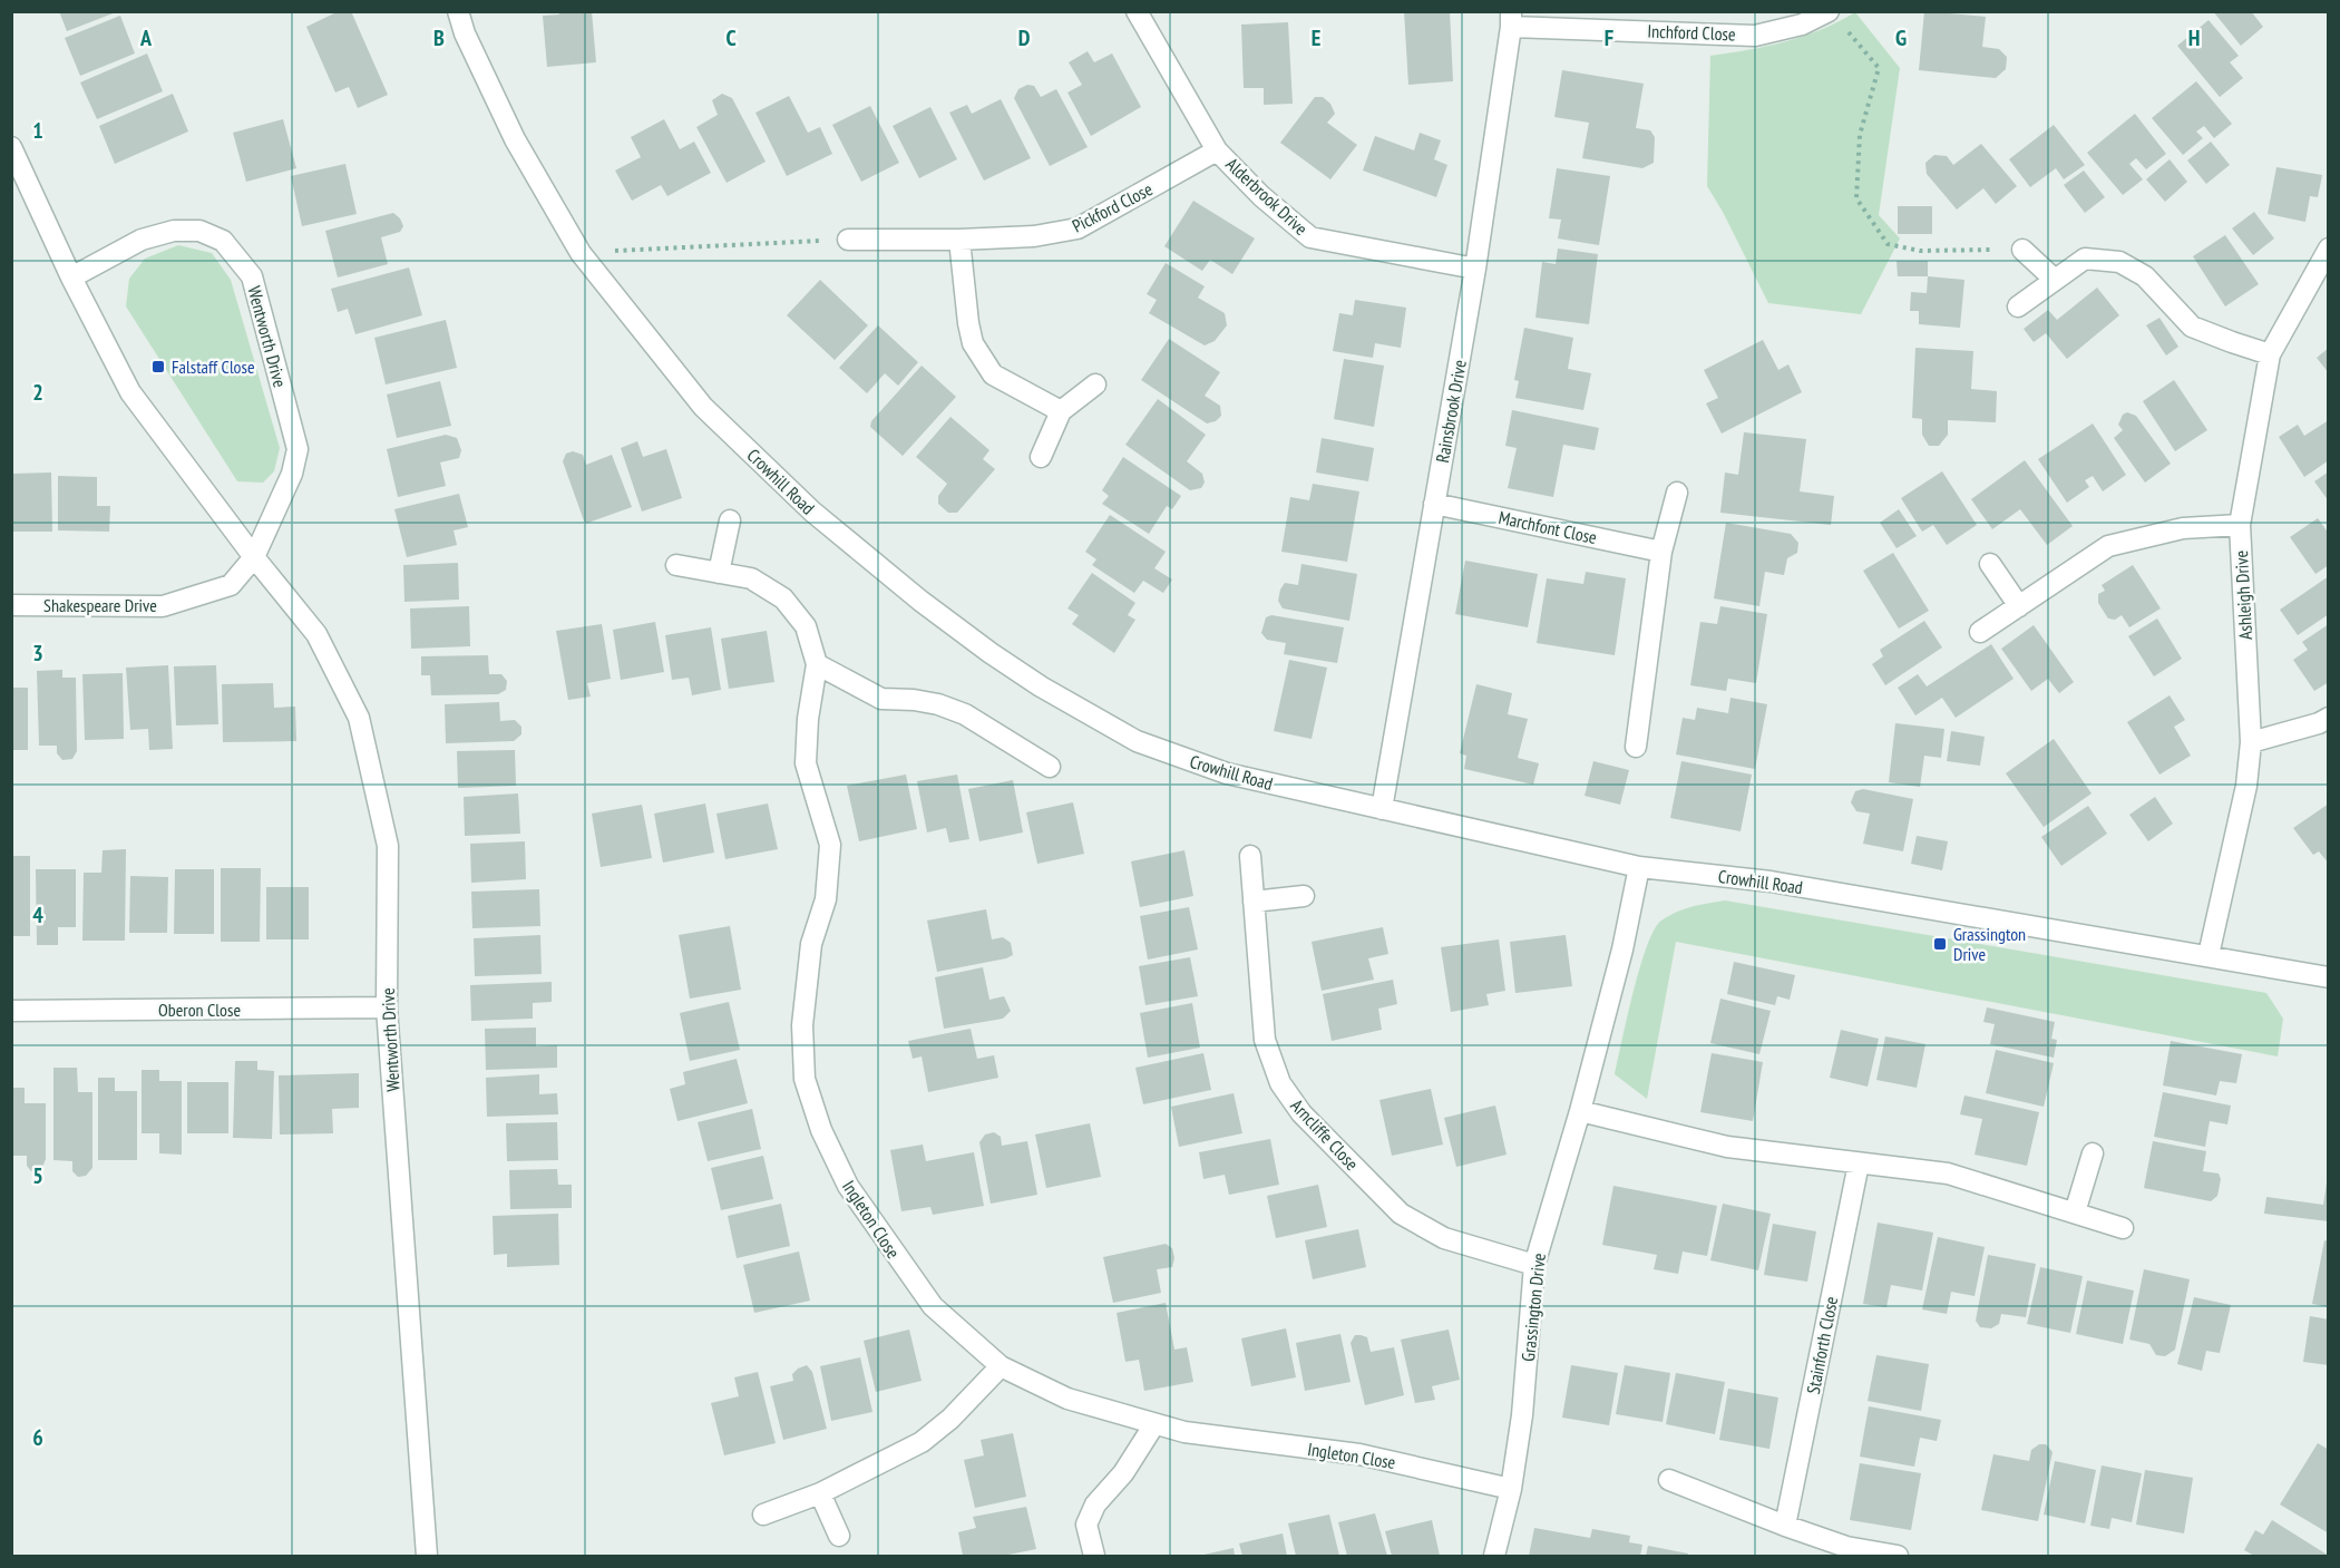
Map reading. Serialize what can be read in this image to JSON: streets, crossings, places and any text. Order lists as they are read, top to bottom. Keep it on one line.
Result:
{"streets":{"street":["Inchford Close","Alderbrook Drive","Pickford Close","Wentworth Drive","Rainsbrook Drive","Crowhill Road","Marchfont Close","Ashleigh Drive","Shakespeare Drive","Oberon Close","Arncliffe Close","Ingleton Close","Grassington Drive","Stainforth Close"]},"crossings":[["Inchford Close","Rainsbrook Drive"],["Alderbrook Drive","Pickford Close"],["Alderbrook Drive","Rainsbrook Drive"],["Wentworth Drive","Shakespeare Drive"],["Wentworth Drive","Oberon Close"],["Rainsbrook Drive","Crowhill Road"],["Rainsbrook Drive","Marchfont Close"],["Crowhill Road","Ashleigh Drive"],["Crowhill Road","Grassington Drive"],["Arncliffe Close","Grassington Drive"],["Ingleton Close","Grassington Drive"]],"places":{"transit":["Falstaff Close","Grassington Drive"]},"grid":{"columns":["A","B","C","D","E","F","G","H"],"rows":["1","2","3","4","5","6"]}}
